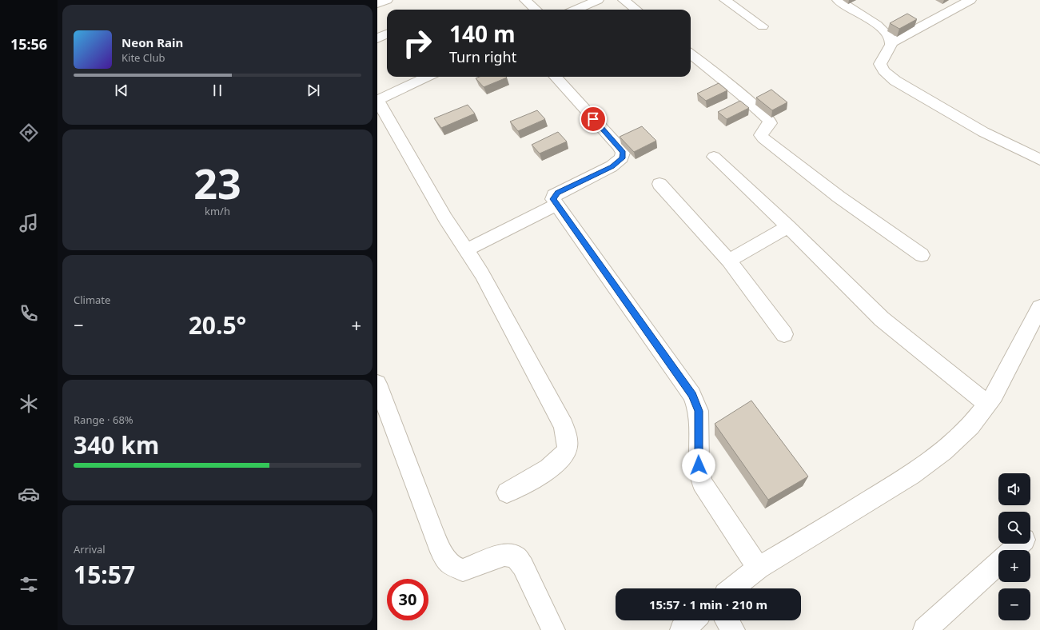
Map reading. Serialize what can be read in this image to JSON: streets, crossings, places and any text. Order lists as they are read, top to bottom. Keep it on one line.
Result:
{"page":{"tabs":"15:56","turn":["140 m","Turn right"],"song":["Neon Rain","Kite Club"],"tile":[["23","km/h"],"Climate",["Range · 68%","340 km"],["Arrival","15:57"]],"heat":["−","20.5°","+"],"map_buttons":["+","−"],"limit":"30","trip":"15:57 · 1 min · 210 m"}}
